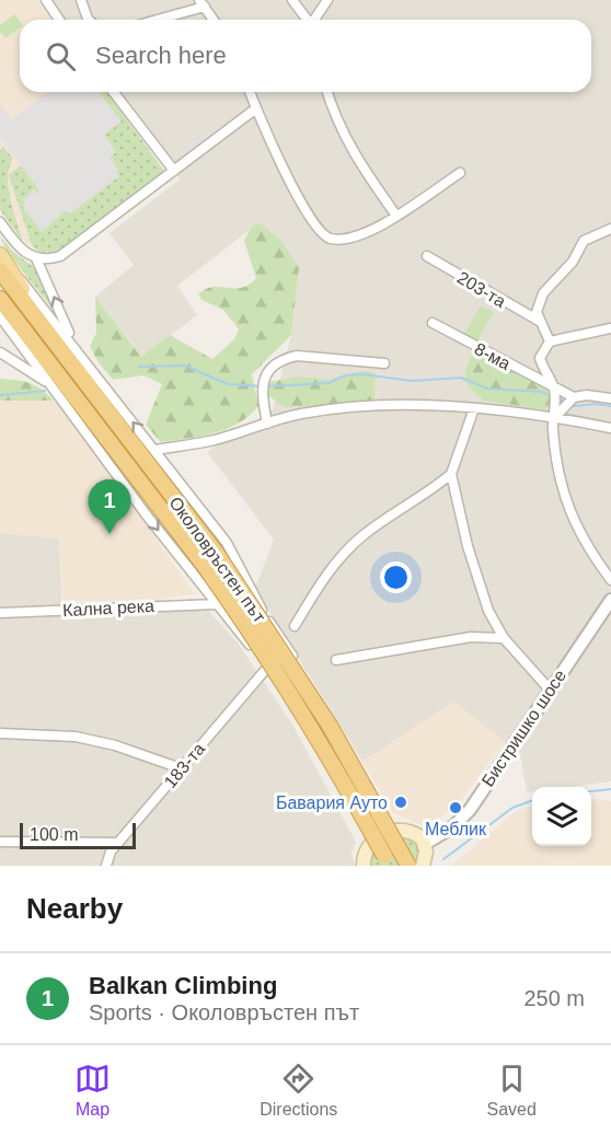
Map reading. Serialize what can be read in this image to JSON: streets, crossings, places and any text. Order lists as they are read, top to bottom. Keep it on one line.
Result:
{"streets":{"highway":["Околовръстен път"],"street":["203-та","8-ма","Кална река","Бистришко шосе","183-та"]},"places":["Бавария Ауто","Меблик"],"scale_bar":"100 m","page":{"search":"Search here","pins":"1","scale":"100 m","heading":"Nearby","list":[{"mark":"1","name":"Balkan Climbing","note":"Sports · Околовръстен път","value":"250 m"}],"nav":["Map","Directions","Saved"]}}
